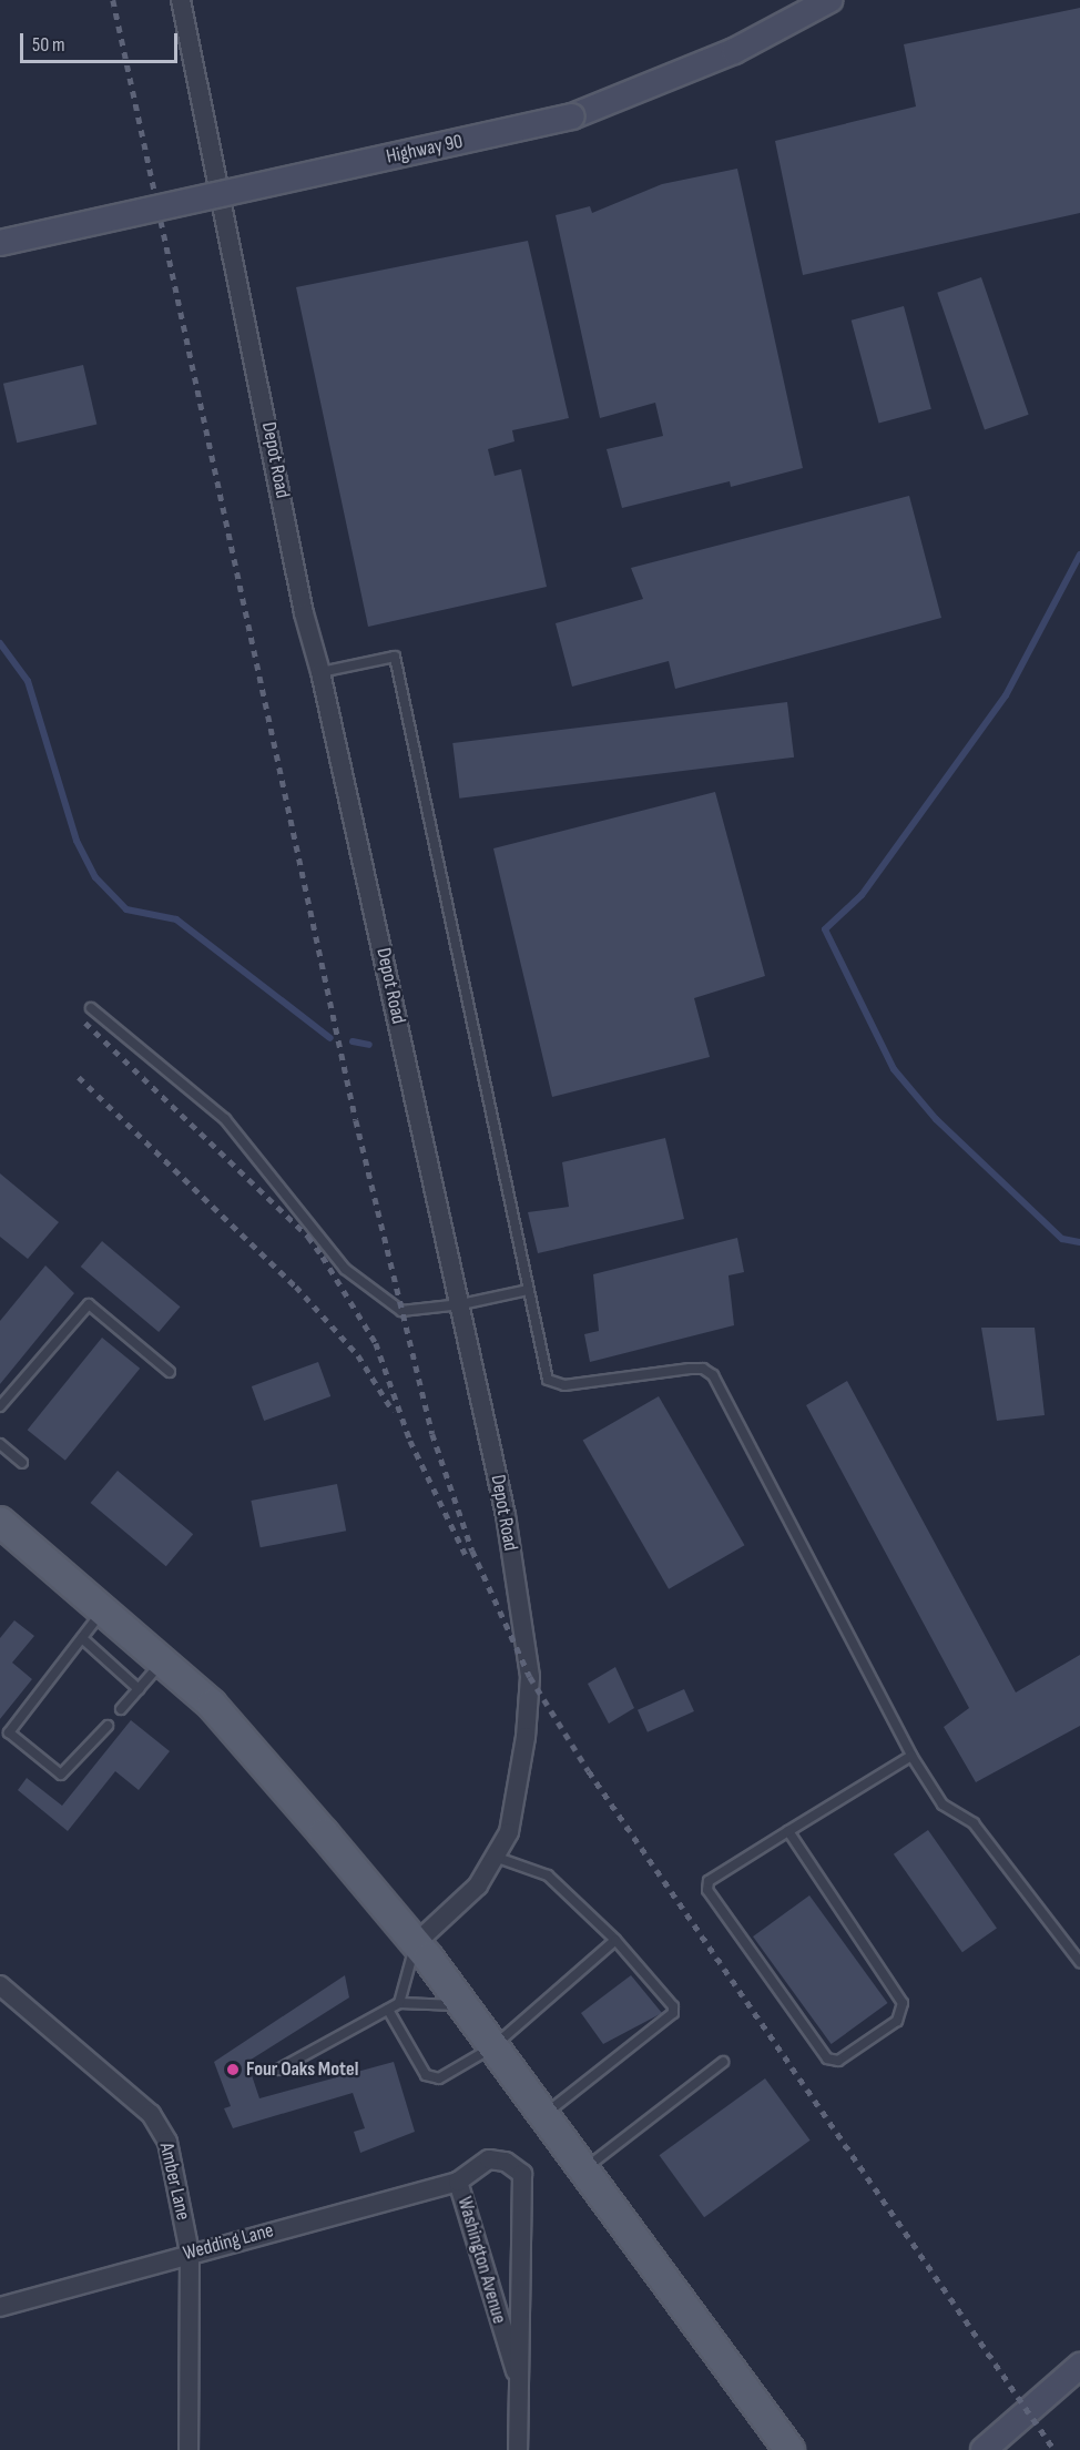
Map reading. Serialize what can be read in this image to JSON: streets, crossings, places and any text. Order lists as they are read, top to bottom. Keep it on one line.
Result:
{"streets":{"main road":["Highway 90"],"street":["Depot Road","Amber Lane","Wedding Lane","Washington Avenue"]},"crossings":[["Amber Lane","Wedding Lane"],["Wedding Lane","Washington Avenue"]],"places":["Four Oaks Motel"],"scale_bar":"50 m"}
